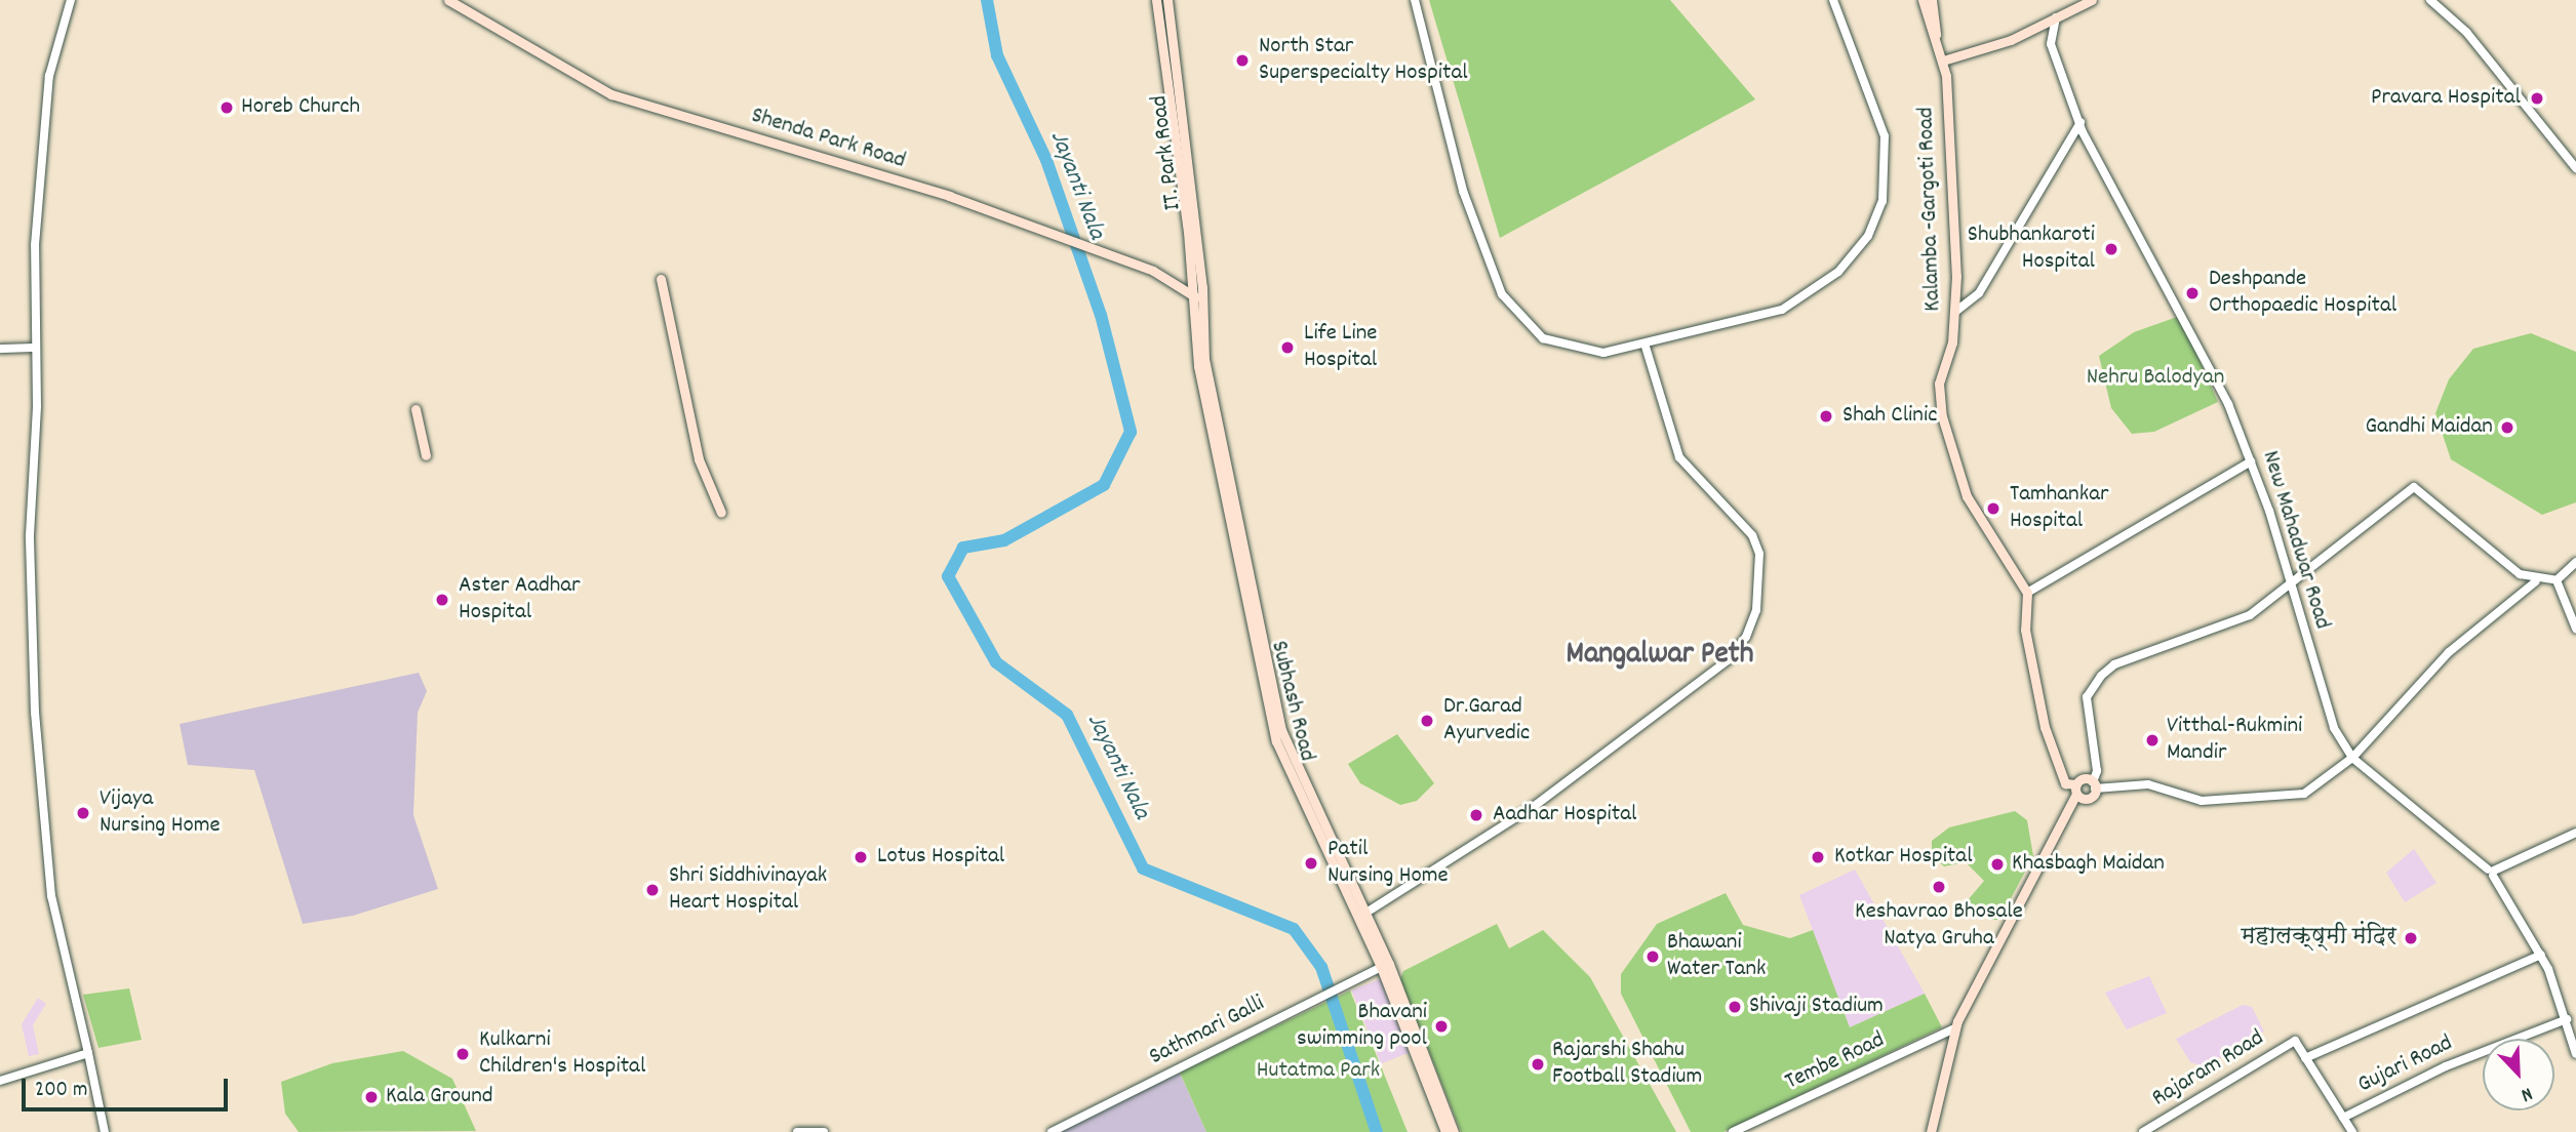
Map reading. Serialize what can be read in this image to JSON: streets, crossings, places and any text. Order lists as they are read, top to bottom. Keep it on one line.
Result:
{"streets":{"main road":["Shenda Park Road","IT. Park Road","Kalamba -Gargoti Road","Subhash Road"],"street":["New Mahadwar Road","Sathmari Galli","Tembe Road","Gujari Road","Rajaram Road"]},"crossings":[["Shenda Park Road","IT. Park Road"],["Shenda Park Road","Subhash Road"],["IT. Park Road","Subhash Road"],["Subhash Road","Sathmari Galli"]],"districts":["Mangalwar Peth"],"water":["Jayanti Nala"],"parks":["Nehru Balodyan","Hutatma Park"],"places":["North Star Superspecialty Hospital","Pravara Hospital","Horeb Church","Shubhankaroti Hospital","Deshpande Orthopaedic Hospital","Life Line Hospital","Shah Clinic","Gandhi Maidan","Tamhankar Hospital","Aster Aadhar Hospital","Dr.Garad Ayurvedic","Vitthal-Rukmini Mandir","Vijaya Nursing Home","Aadhar Hospital","Lotus Hospital","Kotkar Hospital","Patil Nursing Home","Khasbagh Maidan","Keshavrao Bhosale Natya Gruha","Shri Siddhivinayak Heart Hospital","महालक्ष्मी मंदिर","Bhawani Water Tank","Shivaji Stadium","Bhavani swimming pool","Kulkarni Children's Hospital","Rajarshi Shahu Football Stadium","Kala Ground"],"scale_bar":"200 m","north":"bottom right"}
